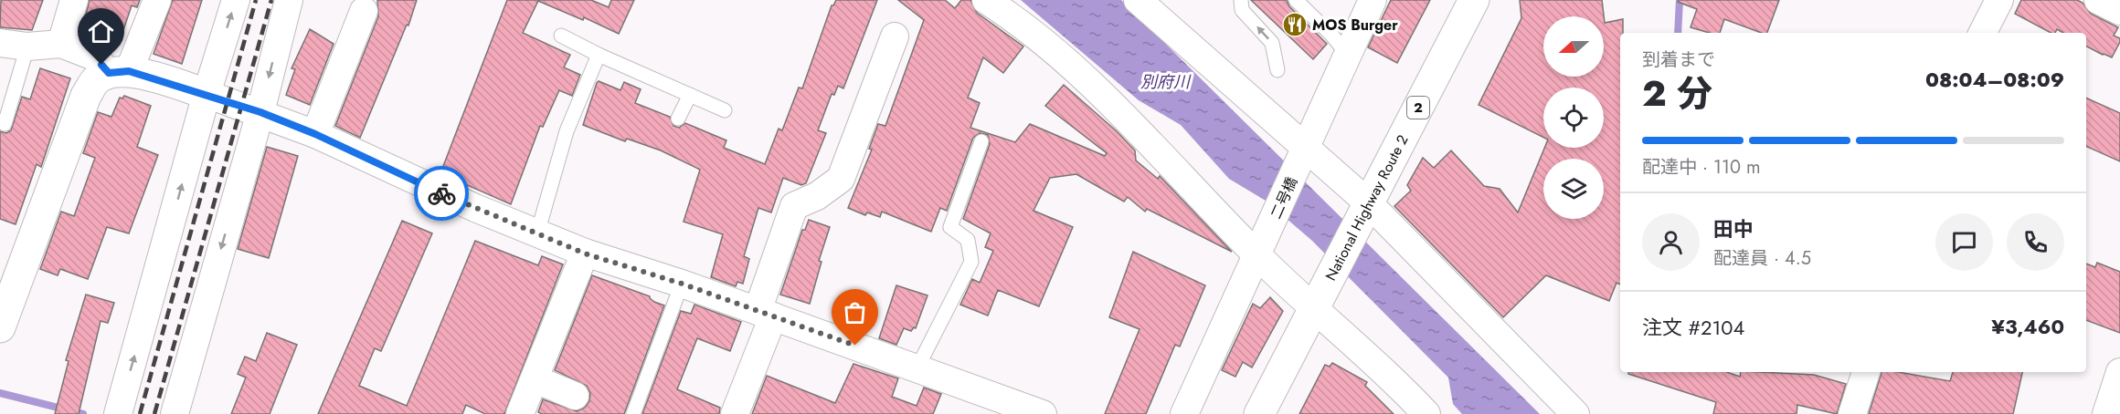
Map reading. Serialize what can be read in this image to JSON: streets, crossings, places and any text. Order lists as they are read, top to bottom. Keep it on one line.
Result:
{"streets":{"main road":["2","National Highway Route 2"],"street":["二号橋"]},"water":["別府川"],"places":{"restaurant":["MOS Burger"]},"north":"left","page":{"heading":["2 分","到着まで","08:04–08:09"],"panel":["田中","配達員 · 4.5","注文 #2104","¥3,460"],"bar":"配達中 · 110 m"}}
